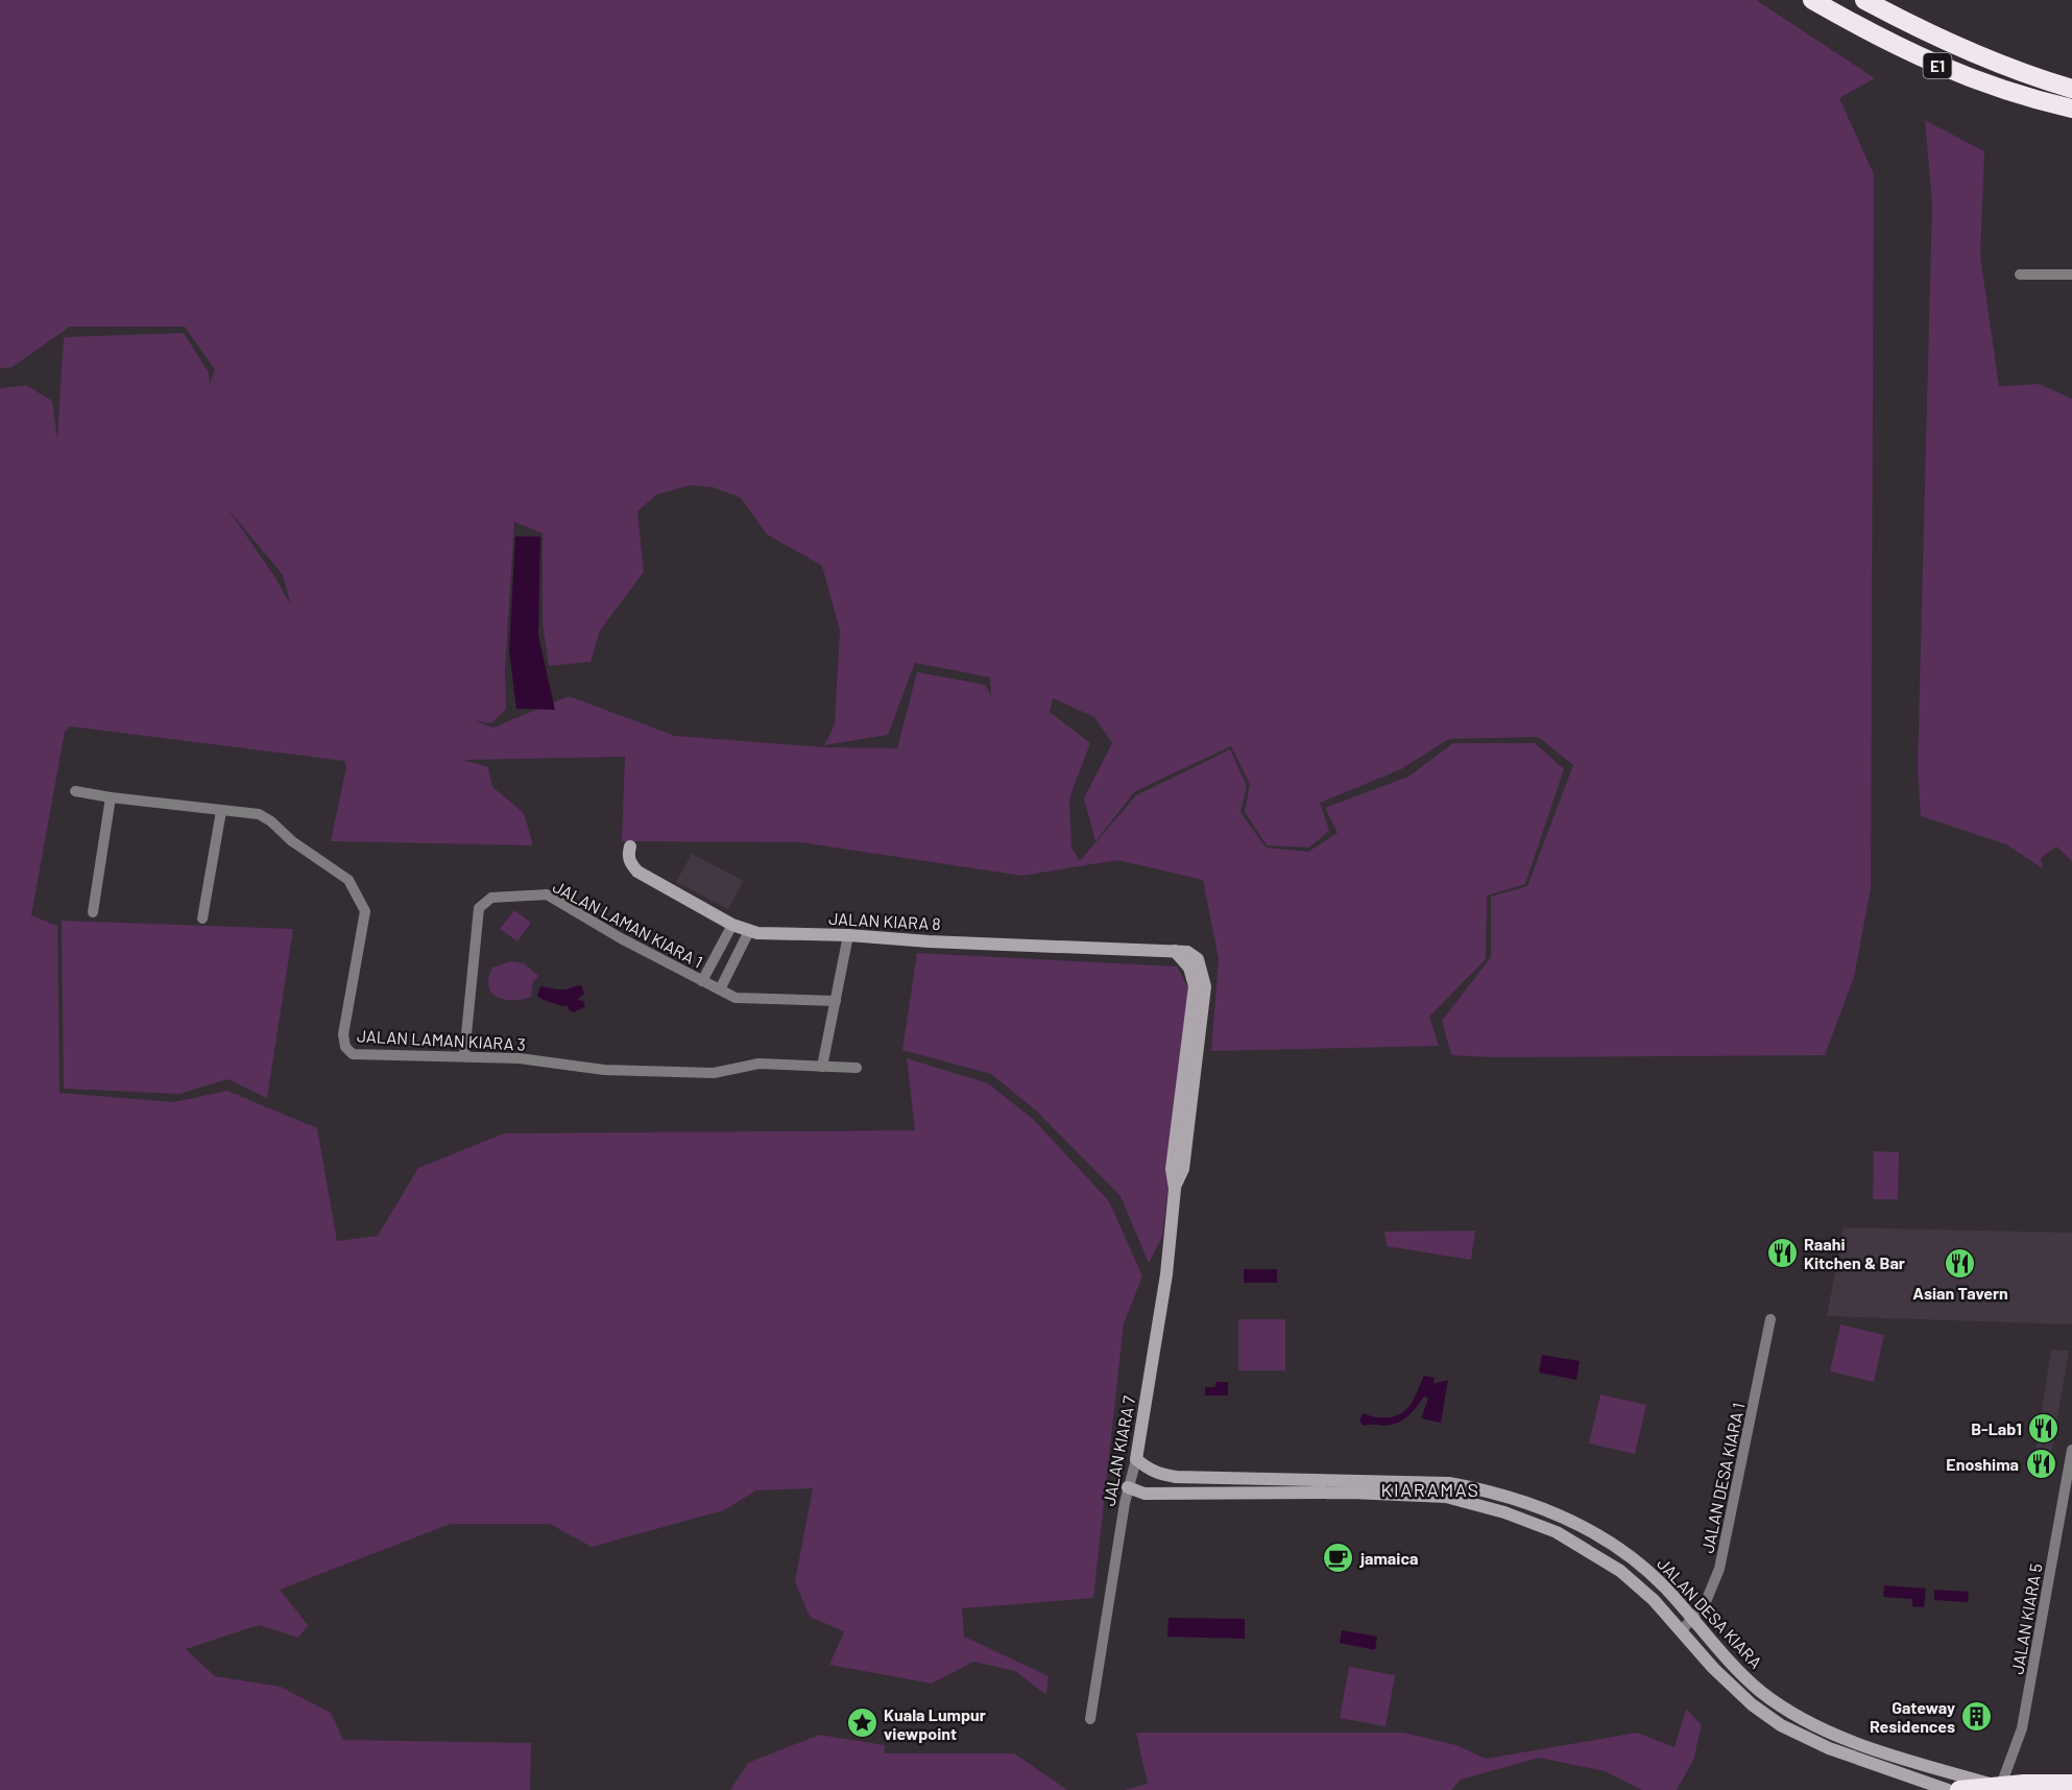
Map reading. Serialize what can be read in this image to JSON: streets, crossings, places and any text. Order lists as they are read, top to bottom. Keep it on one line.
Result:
{"streets":{"highway":["E1"],"main road":["JALAN KIARA 8","JALAN KIARA 7","JALAN DESA KIARA"],"street":["JALAN LAMAN KIARA 1","JALAN LAMAN KIARA 3","JALAN DESA KIARA 1","JALAN KIARA 5"]},"crossings":[["JALAN KIARA 8","JALAN KIARA 7"],["JALAN LAMAN KIARA 1","JALAN LAMAN KIARA 3"],["JALAN KIARA 7","JALAN DESA KIARA"],["JALAN DESA KIARA 1","JALAN DESA KIARA"],["JALAN DESA KIARA","JALAN KIARA 5"]],"districts":["KIARAMAS"],"places":{"restaurant":["Raahi Kitchen & Bar","Asian Tavern","B-Lab1","Enoshima"],"cafe":["jamaica"],"building":["Gateway Residences"],"place":["Kuala Lumpur viewpoint"]}}
